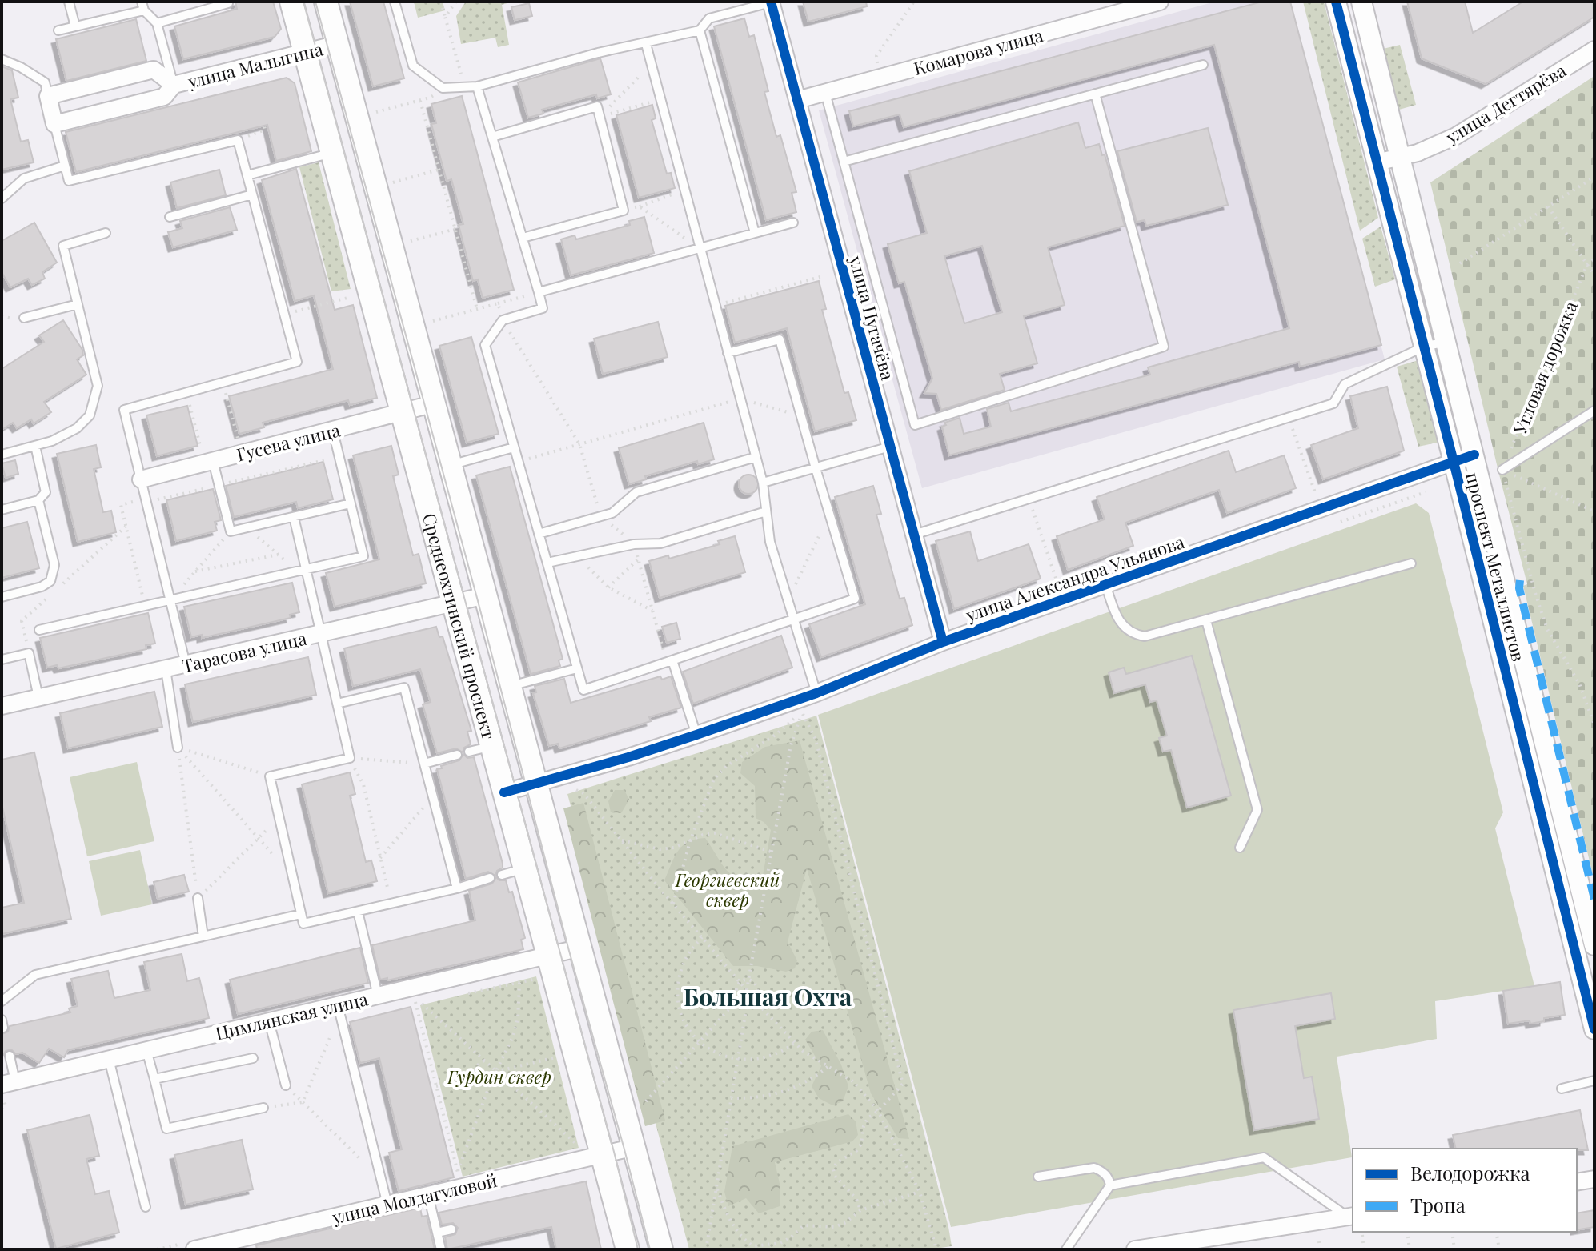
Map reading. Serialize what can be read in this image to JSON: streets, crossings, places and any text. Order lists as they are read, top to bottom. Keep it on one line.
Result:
{"streets":{"main road":["Среднеохтинский проспект"],"street":["Комарова улица","улица Малыгина","улица Дегтярёва","улица Пугачёва","Гусева улица","проспект Металлистов","улица Александра Ульянова","Тарасова улица","Цимлянская улица","улица Молдагуловой"],"path":["Угловая дорожка"]},"crossings":[["Комарова улица","улица Пугачёва"],["улица Малыгина","Среднеохтинский проспект"],["улица Дегтярёва","проспект Металлистов"],["улица Пугачёва","улица Александра Ульянова"],["Гусева улица","Среднеохтинский проспект"],["проспект Металлистов","улица Александра Ульянова"],["улица Александра Ульянова","Среднеохтинский проспект"],["Среднеохтинский проспект","Тарасова улица"],["Среднеохтинский проспект","Цимлянская улица"],["Среднеохтинский проспект","улица Молдагуловой"]],"districts":["Большая Охта"],"parks":["Георгиевский сквер","Гурдин сквер"],"legend":["Велодорожка","Тропа"]}
